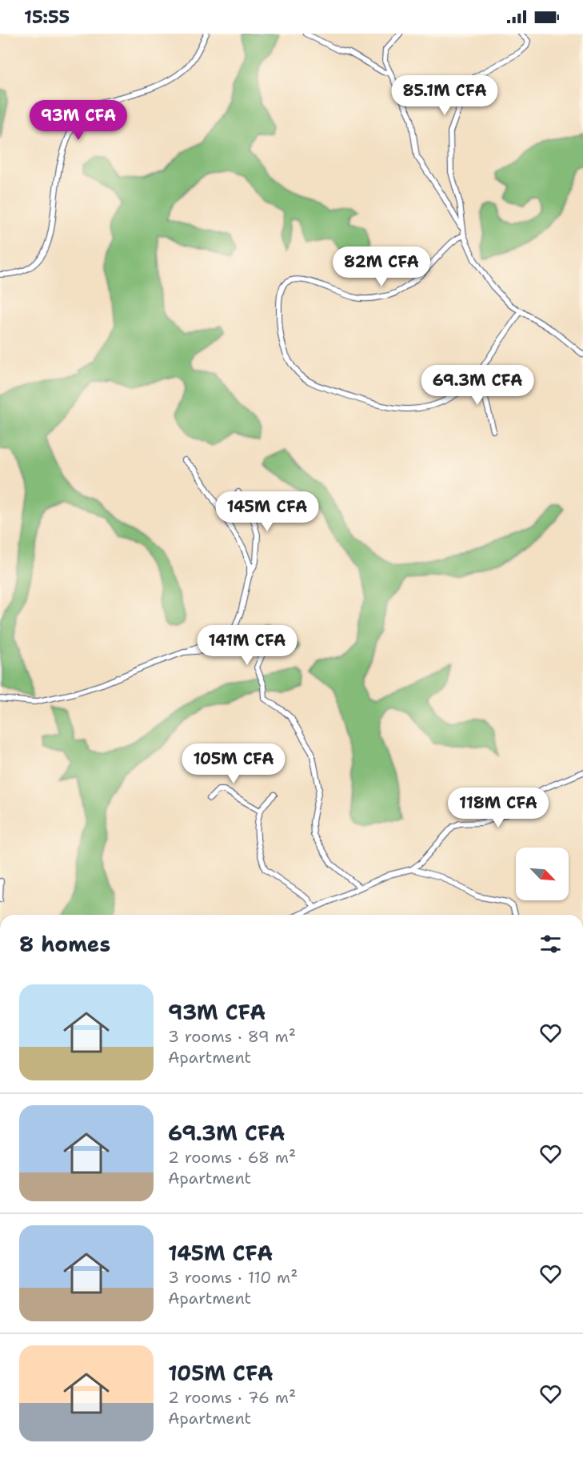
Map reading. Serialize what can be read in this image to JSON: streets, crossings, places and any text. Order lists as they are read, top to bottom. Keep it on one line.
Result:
{"north":"bottom right","page":{"status":"15:55","price":["85.1M CFA","93M CFA","82M CFA","69.3M CFA","145M CFA","141M CFA","105M CFA","118M CFA"],"heading":"8 homes","list":[{"name":"93M CFA","note":"3 rooms · 89 m² · Apartment"},{"name":"69.3M CFA","note":"2 rooms · 68 m² · Apartment"},{"name":"145M CFA","note":"3 rooms · 110 m² · Apartment"},{"name":"105M CFA","note":"2 rooms · 76 m² · Apartment"}]}}
